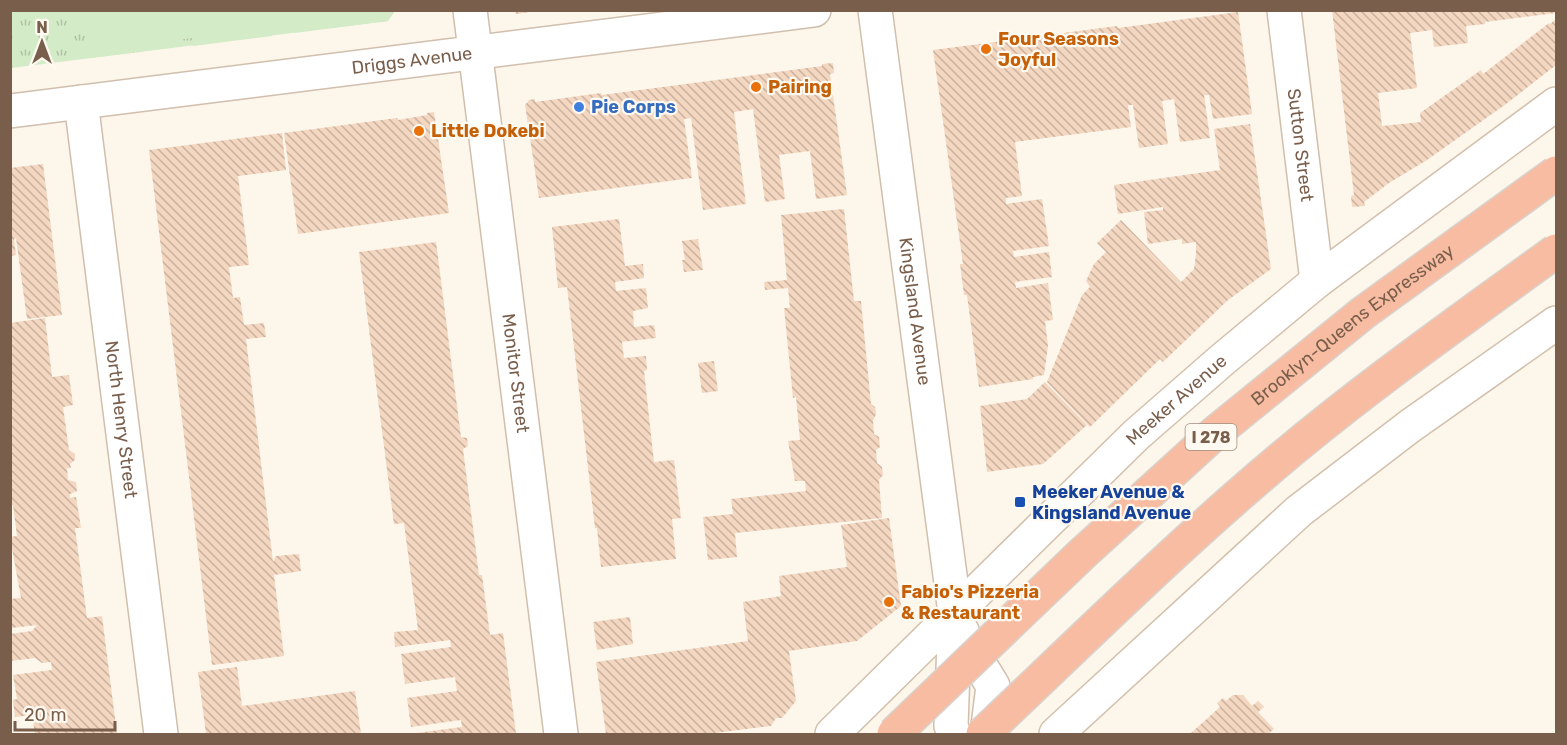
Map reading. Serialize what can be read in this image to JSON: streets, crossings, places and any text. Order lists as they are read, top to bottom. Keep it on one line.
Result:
{"streets":{"highway":["Brooklyn-Queens Expressway","I 278"],"street":["Driggs Avenue","Sutton Street","Kingsland Avenue","Monitor Street","Meeker Avenue","North Henry Street"]},"crossings":[["Driggs Avenue","Monitor Street"],["Driggs Avenue","North Henry Street"],["Sutton Street","Meeker Avenue"],["Kingsland Avenue","Meeker Avenue"]],"places":{"other":["Four Seasons Joyful","Pairing","Pie Corps","Little Dokebi","Fabio's Pizzeria & Restaurant"],"transit":["Meeker Avenue & Kingsland Avenue"]},"scale_bar":"20 m","north":"top"}
